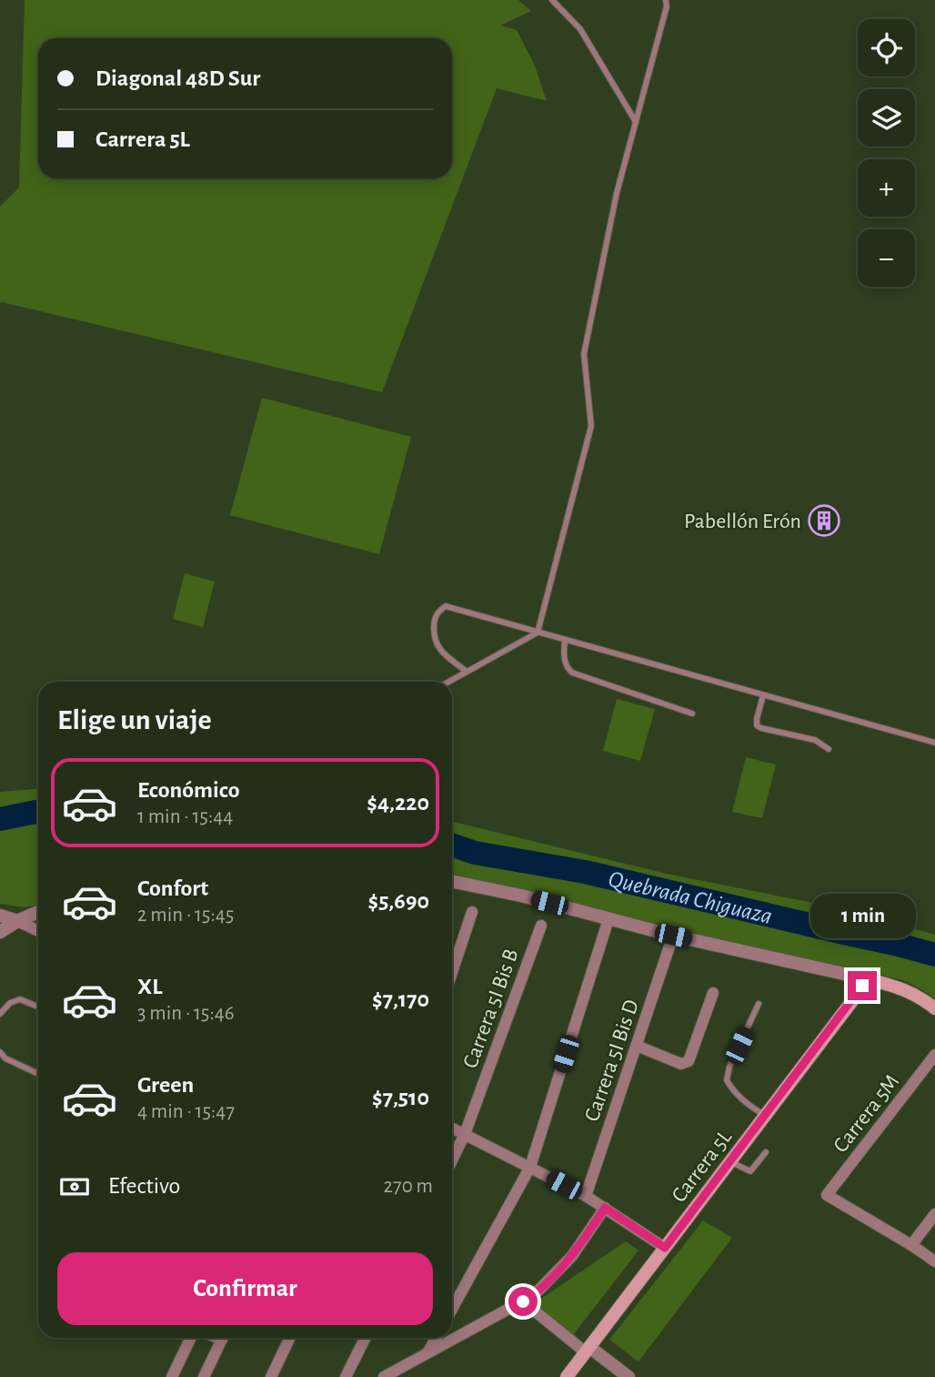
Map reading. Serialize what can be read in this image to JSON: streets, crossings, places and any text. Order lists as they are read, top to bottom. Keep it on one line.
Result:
{"streets":{"main road":["Carrera 5L"],"street":["Carrera 5I Bis B","Carrera 5I Bis D","Carrera 5M"]},"water":["Quebrada Chiguaza"],"places":{"building":["Pabellón Erón"]},"page":{"map_buttons":["+","−"],"banner":["Diagonal 48D Sur","Carrera 5L"],"heading":"Elige un viaje","list":[{"name":"Económico","note":"1 min · 15:44","value":"$4,220"},{"name":"Confort","note":"2 min · 15:45","value":"$5,690"},{"name":"XL","note":"3 min · 15:46","value":"$7,170"},{"name":"Green","note":"4 min · 15:47","value":"$7,510"}],"bubble":"1 min","pay":["Efectivo","270 m"],"buttons":"Confirmar"}}
